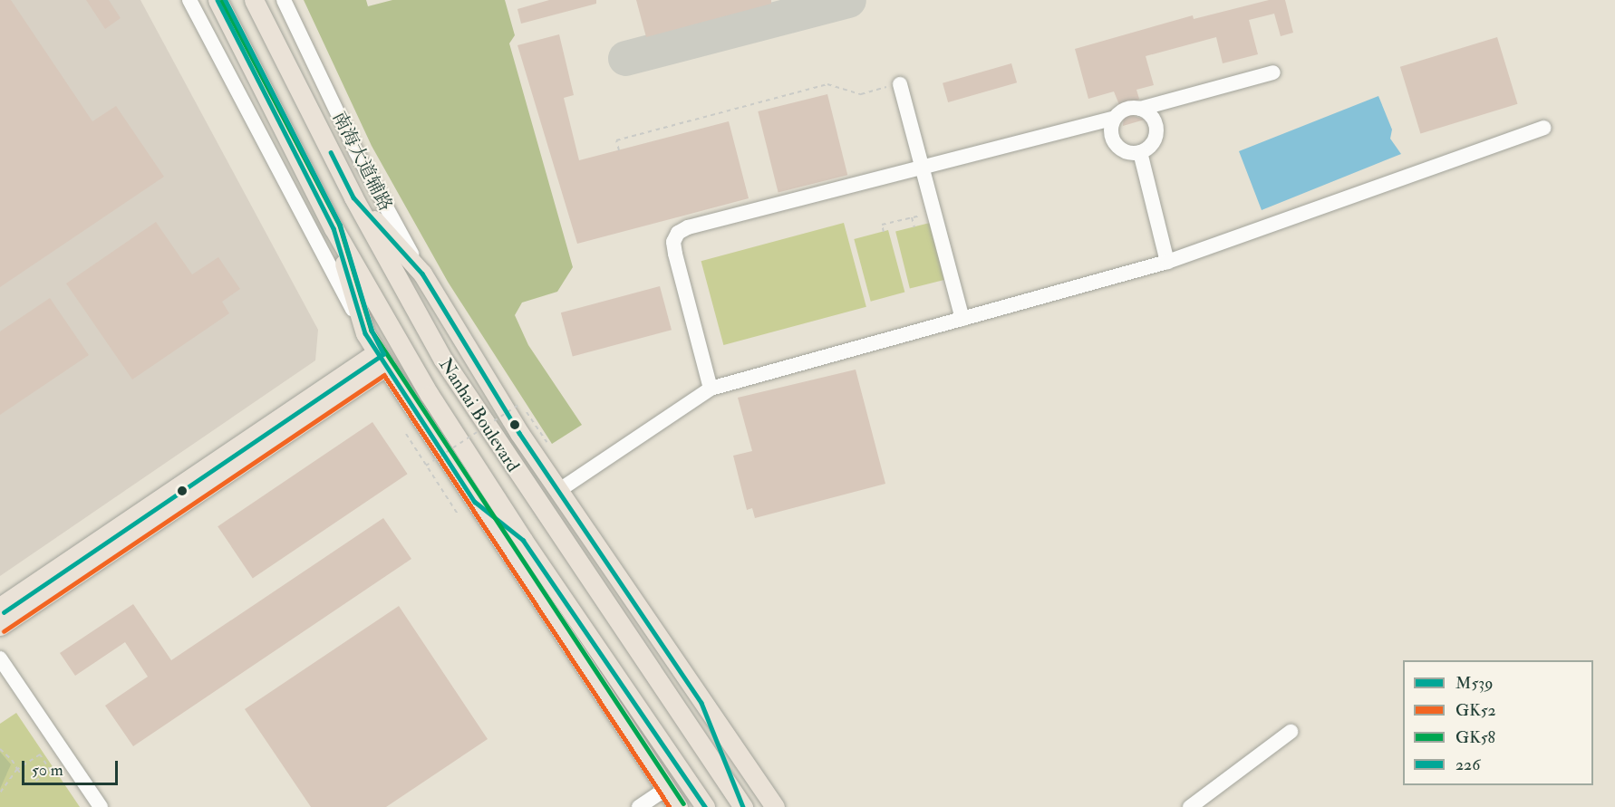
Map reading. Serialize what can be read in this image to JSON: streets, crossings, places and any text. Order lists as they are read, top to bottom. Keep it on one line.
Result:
{"streets":{"main road":["南海大道辅路","Nanhai Boulevard"]},"lines":["transit line M539","transit line GK58","transit line 226","transit line GK52"],"legend":["M539","GK52","GK58","226"],"scale_bar":"50 m"}
